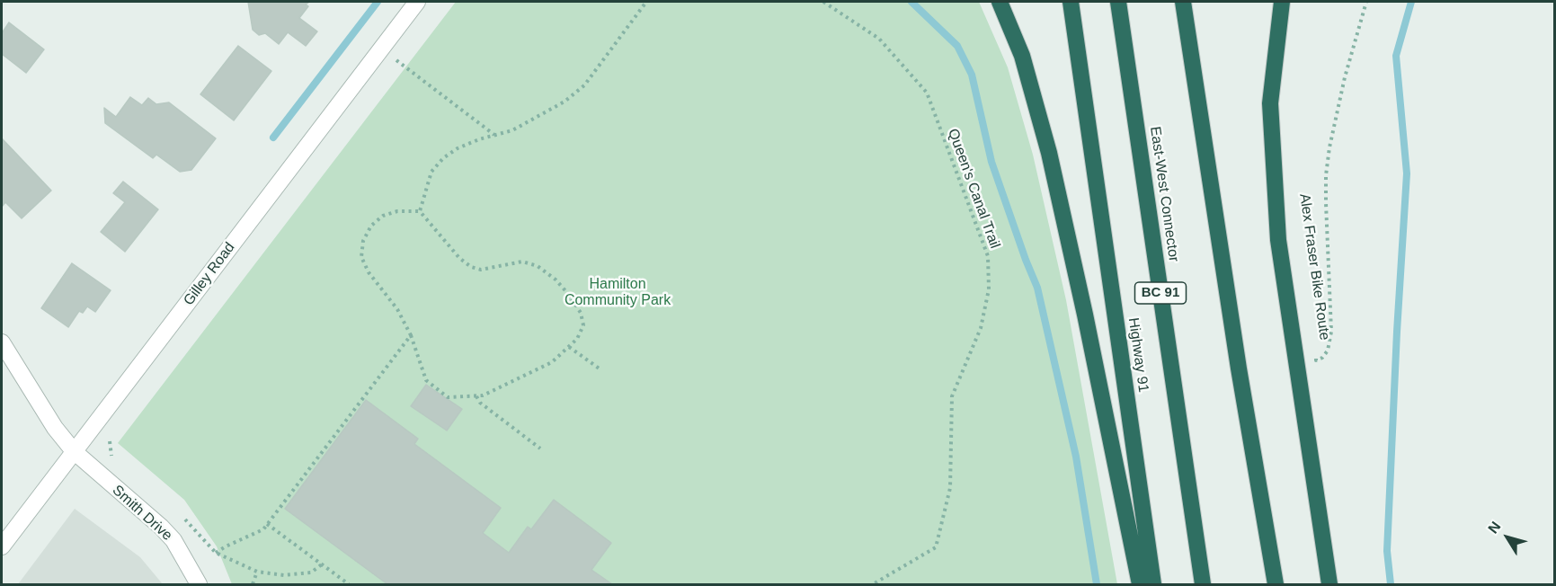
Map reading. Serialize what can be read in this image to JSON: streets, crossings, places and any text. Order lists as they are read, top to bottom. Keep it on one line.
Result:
{"streets":{"highway":["East-West Connector","BC 91","Highway 91"],"street":["Gilley Road","Smith Drive"],"path":["Queen's Canal Trail","Alex Fraser Bike Route"]},"crossings":[["Gilley Road","Smith Drive"]],"parks":["Hamilton Community Park"],"north":"top left"}
